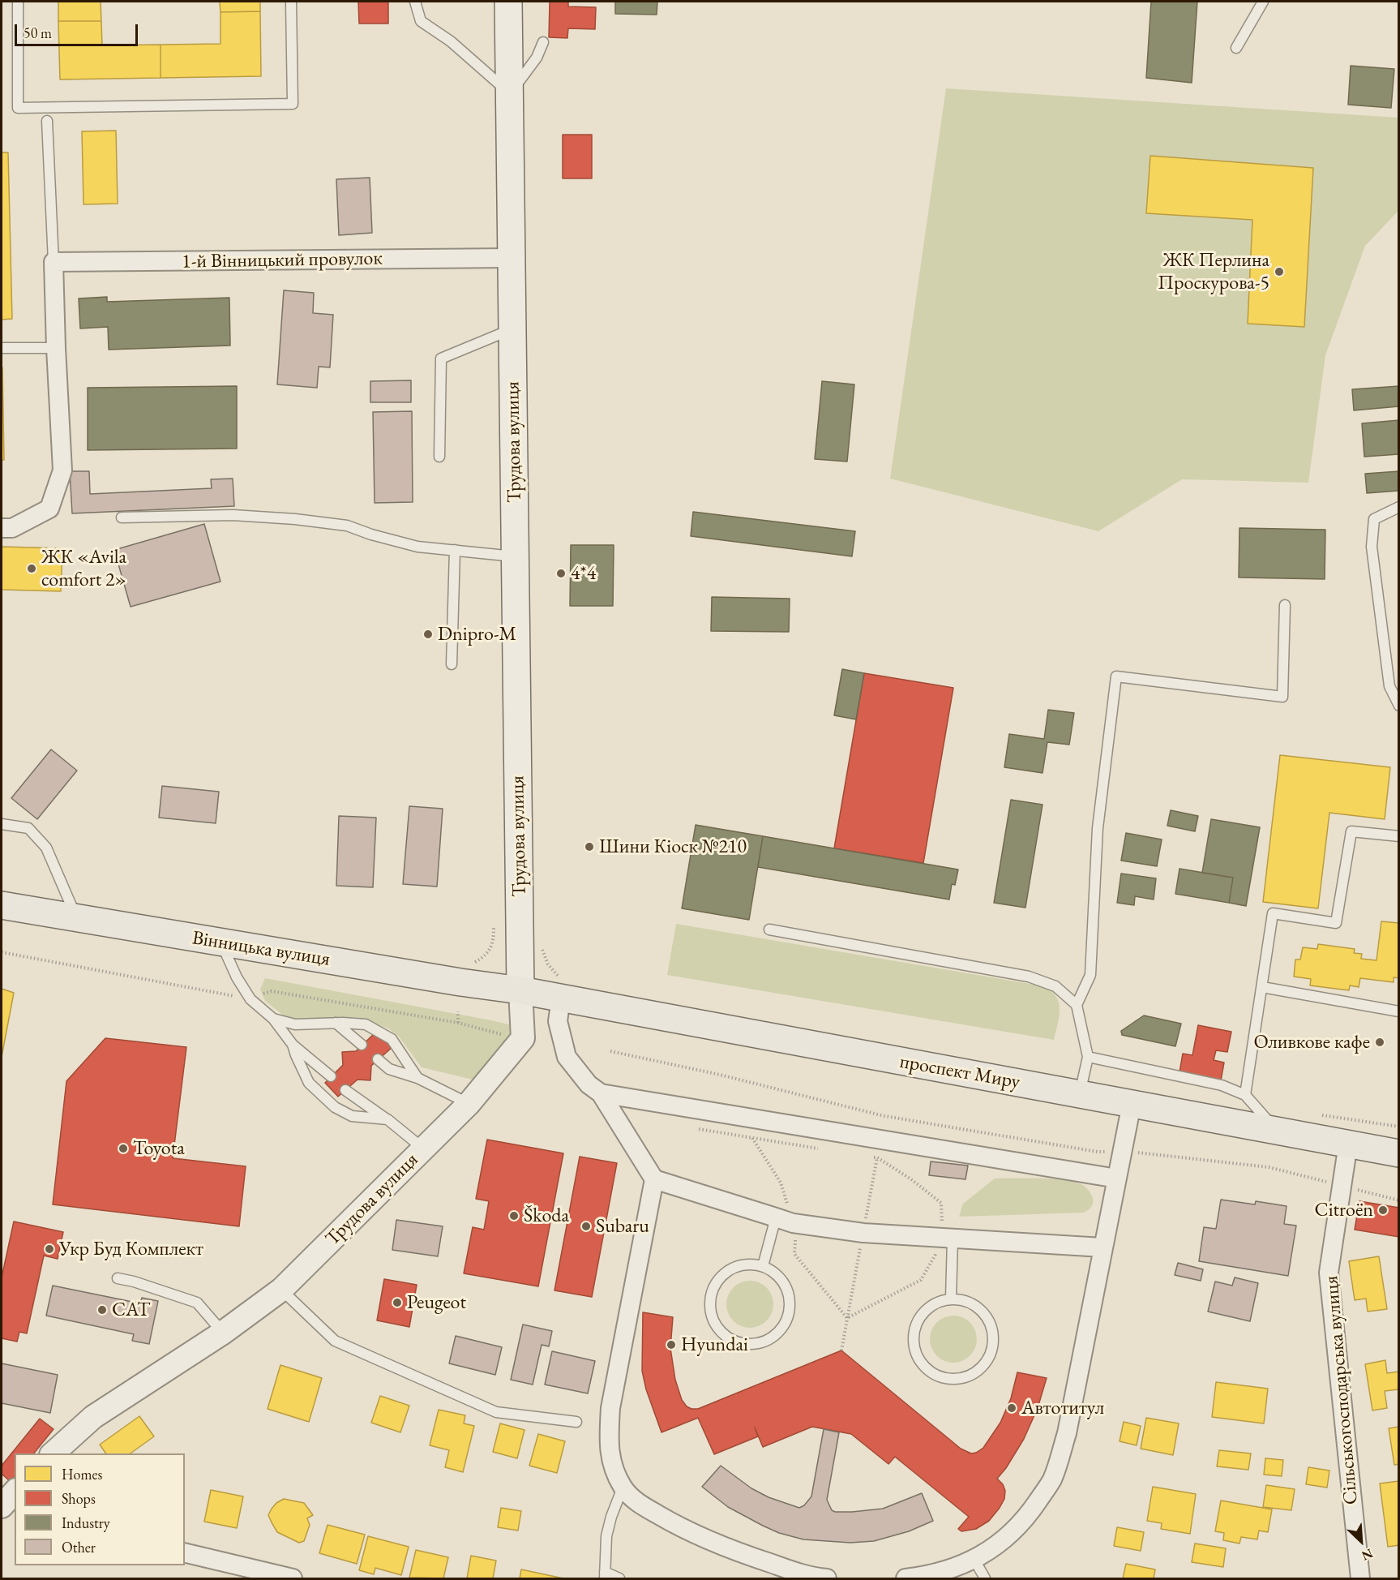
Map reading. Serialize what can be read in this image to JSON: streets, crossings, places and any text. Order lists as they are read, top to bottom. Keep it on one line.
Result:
{"streets":{"main road":["Трудова вулиця","Вінницька вулиця","проспект Миру"],"street":["1-й Вінницький провулок","Сільськогосподарська вулиця"]},"crossings":[["1-й Вінницький провулок","Трудова вулиця"],["Трудова вулиця","Вінницька вулиця"],["Трудова вулиця","проспект Миру"],["Вінницька вулиця","проспект Миру"],["проспект Миру","Сільськогосподарська вулиця"]],"places":["ЖК Перлина Проскурова-5","ЖК «Avila comfort 2»","4*4","Dnipro-M","Шини Кіоск №210","Оливкове кафе","Toyota","Citroën","Škoda","Subaru","Укр Буд Комплект","Peugeot","САТ","Hyundai","Автотитул"],"legend":["Homes","Shops","Industry","Other"],"scale_bar":"50 m","north":"bottom right"}
